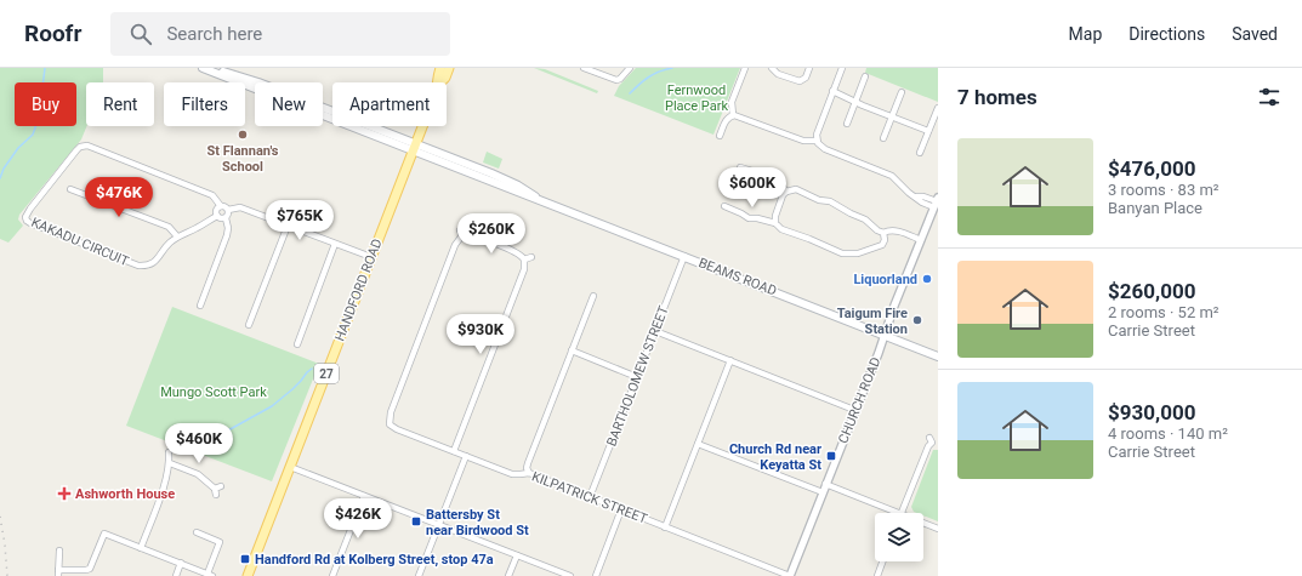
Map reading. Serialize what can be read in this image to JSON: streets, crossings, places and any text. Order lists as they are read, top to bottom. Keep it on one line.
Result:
{"streets":{"main road":["BEAMS ROAD","HANDFORD ROAD","27"],"street":["KAKADU CIRCUIT","BARTHOLOMEW STREET","CHURCH ROAD","KILPATRICK STREET"]},"crossings":[["BEAMS ROAD","HANDFORD ROAD"],["BEAMS ROAD","BARTHOLOMEW STREET"],["BEAMS ROAD","CHURCH ROAD"],["BARTHOLOMEW STREET","KILPATRICK STREET"],["CHURCH ROAD","KILPATRICK STREET"]],"parks":["Fernwood Place Park","Mungo Scott Park"],"places":{"other":["St Flannan's School","Liquorland","Taigum Fire Station"],"transit":["Church Rd near Keyatta St","Battersby St near Birdwood St","Handford Rd at Kolberg Street, stop 47a"],"health":["Ashworth House"]},"page":{"header":"Roofr","search":"Search here","nav":["Map","Directions","Saved"],"heading":"7 homes","chip":["Buy","Rent","Filters","New","Apartment"],"list":[{"name":"$476,000","note":"3 rooms · 83 m² · Banyan Place"},{"name":"$260,000","note":"2 rooms · 52 m² · Carrie Street"},{"name":"$930,000","note":"4 rooms · 140 m² · Carrie Street"}],"price":["$600K","$476K","$765K","$260K","$930K","$460K","$426K"]}}
